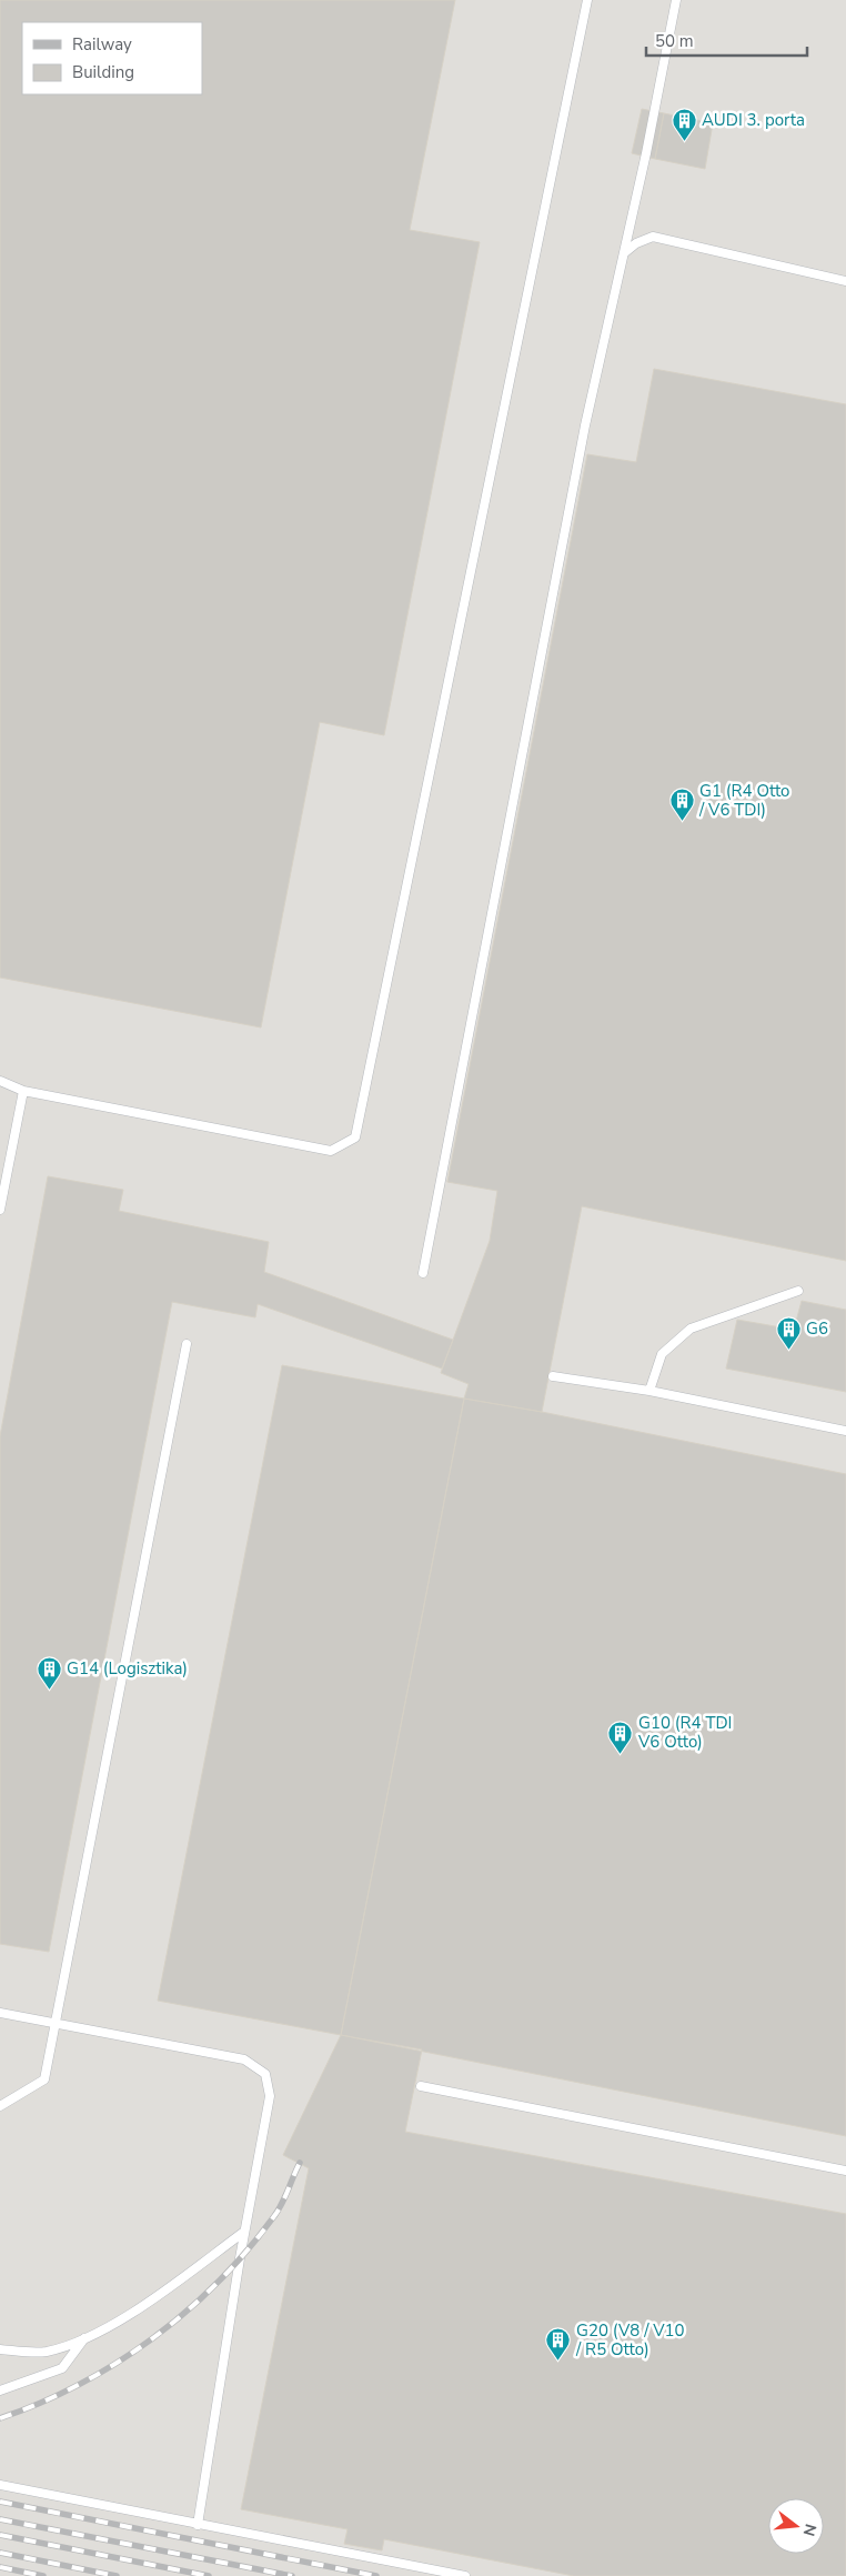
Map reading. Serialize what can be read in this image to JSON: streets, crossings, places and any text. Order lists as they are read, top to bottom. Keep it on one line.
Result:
{"places":{"building":["AUDI 3. porta","G1 (R4 Otto / V6 TDI)","G6","G14 (Logisztika)","G10 (R4 TDI V6 Otto)","G20 (V8 / V10 / R5 Otto)"]},"legend":["Railway","Building"],"scale_bar":"50 m","north":"right"}
